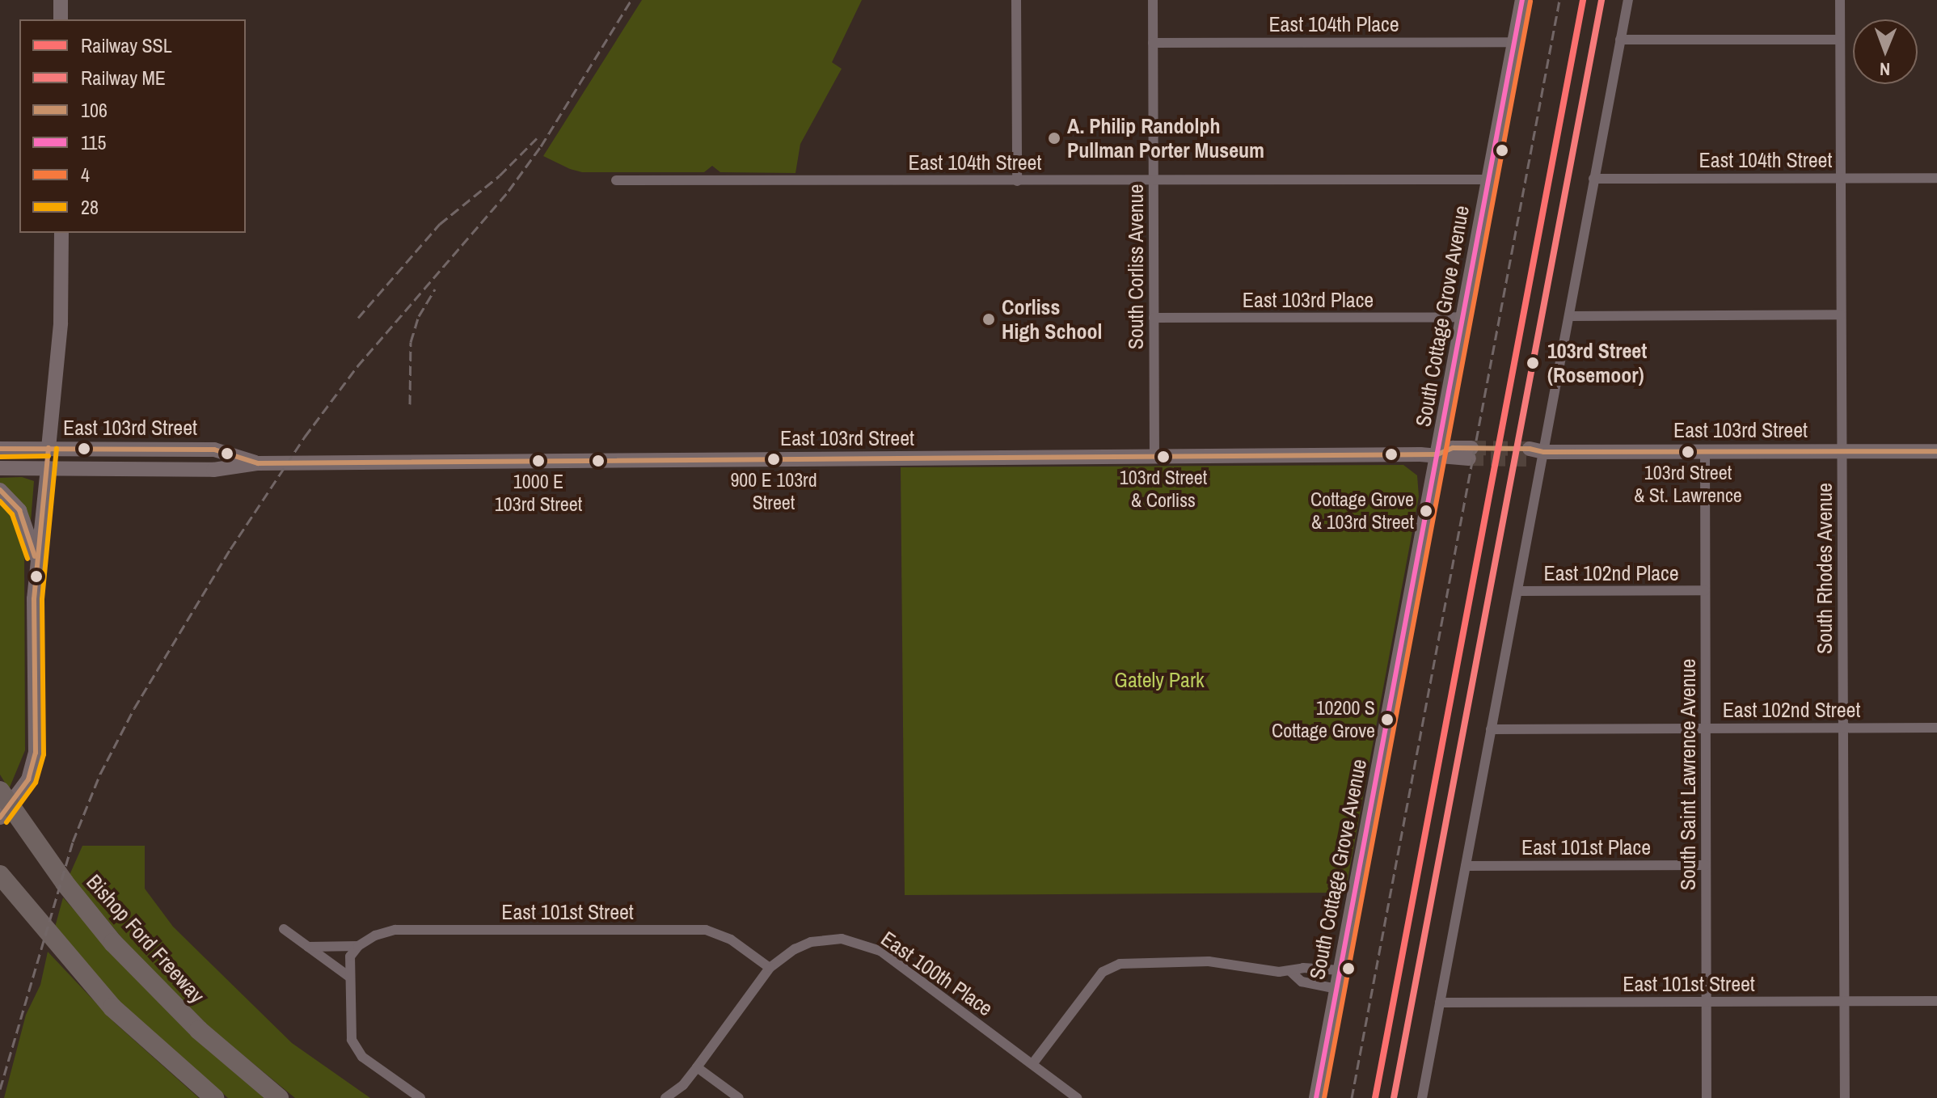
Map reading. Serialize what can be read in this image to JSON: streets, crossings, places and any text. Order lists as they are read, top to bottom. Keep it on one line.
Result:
{"streets":{"highway":["Bishop Ford Freeway"],"main road":["South Cottage Grove Avenue","East 103rd Street"],"street":["East 104th Place","East 104th Street","South Corliss Avenue","East 103rd Place","South Rhodes Avenue","East 102nd Place","East 102nd Street","South Saint Lawrence Avenue","East 101st Place","East 101st Street","East 100th Place"]},"crossings":[["East 104th Place","South Corliss Avenue"],["East 104th Place","South Cottage Grove Avenue"],["East 104th Street","South Corliss Avenue"],["East 104th Street","South Cottage Grove Avenue"],["East 104th Street","South Rhodes Avenue"],["South Corliss Avenue","East 103rd Place"],["South Corliss Avenue","East 103rd Street"],["East 103rd Place","South Cottage Grove Avenue"],["South Cottage Grove Avenue","East 103rd Street"],["East 103rd Street","South Rhodes Avenue"],["East 103rd Street","South Saint Lawrence Avenue"],["South Rhodes Avenue","East 102nd Street"],["South Rhodes Avenue","East 101st Street"],["East 102nd Place","South Saint Lawrence Avenue"],["East 102nd Street","South Saint Lawrence Avenue"],["South Saint Lawrence Avenue","East 101st Place"],["South Saint Lawrence Avenue","East 101st Street"],["East 101st Street","East 100th Place"]],"parks":["Gately Park"],"places":["A. Philip Randolph Pullman Porter Museum","Corliss High School","103rd Street (Rosemoor)","103rd Street & St. Lawrence","103rd Street & Corliss","900 E 103rd Street","1000 E 103rd Street","Cottage Grove & 103rd Street","10200 S Cottage Grove"],"lines":["rail line SSL","rail line ME","transit line 115","transit line 4","transit line 106","transit line 28"],"legend":["Railway SSL","Railway ME","106","115","4","28"],"north":"bottom"}
